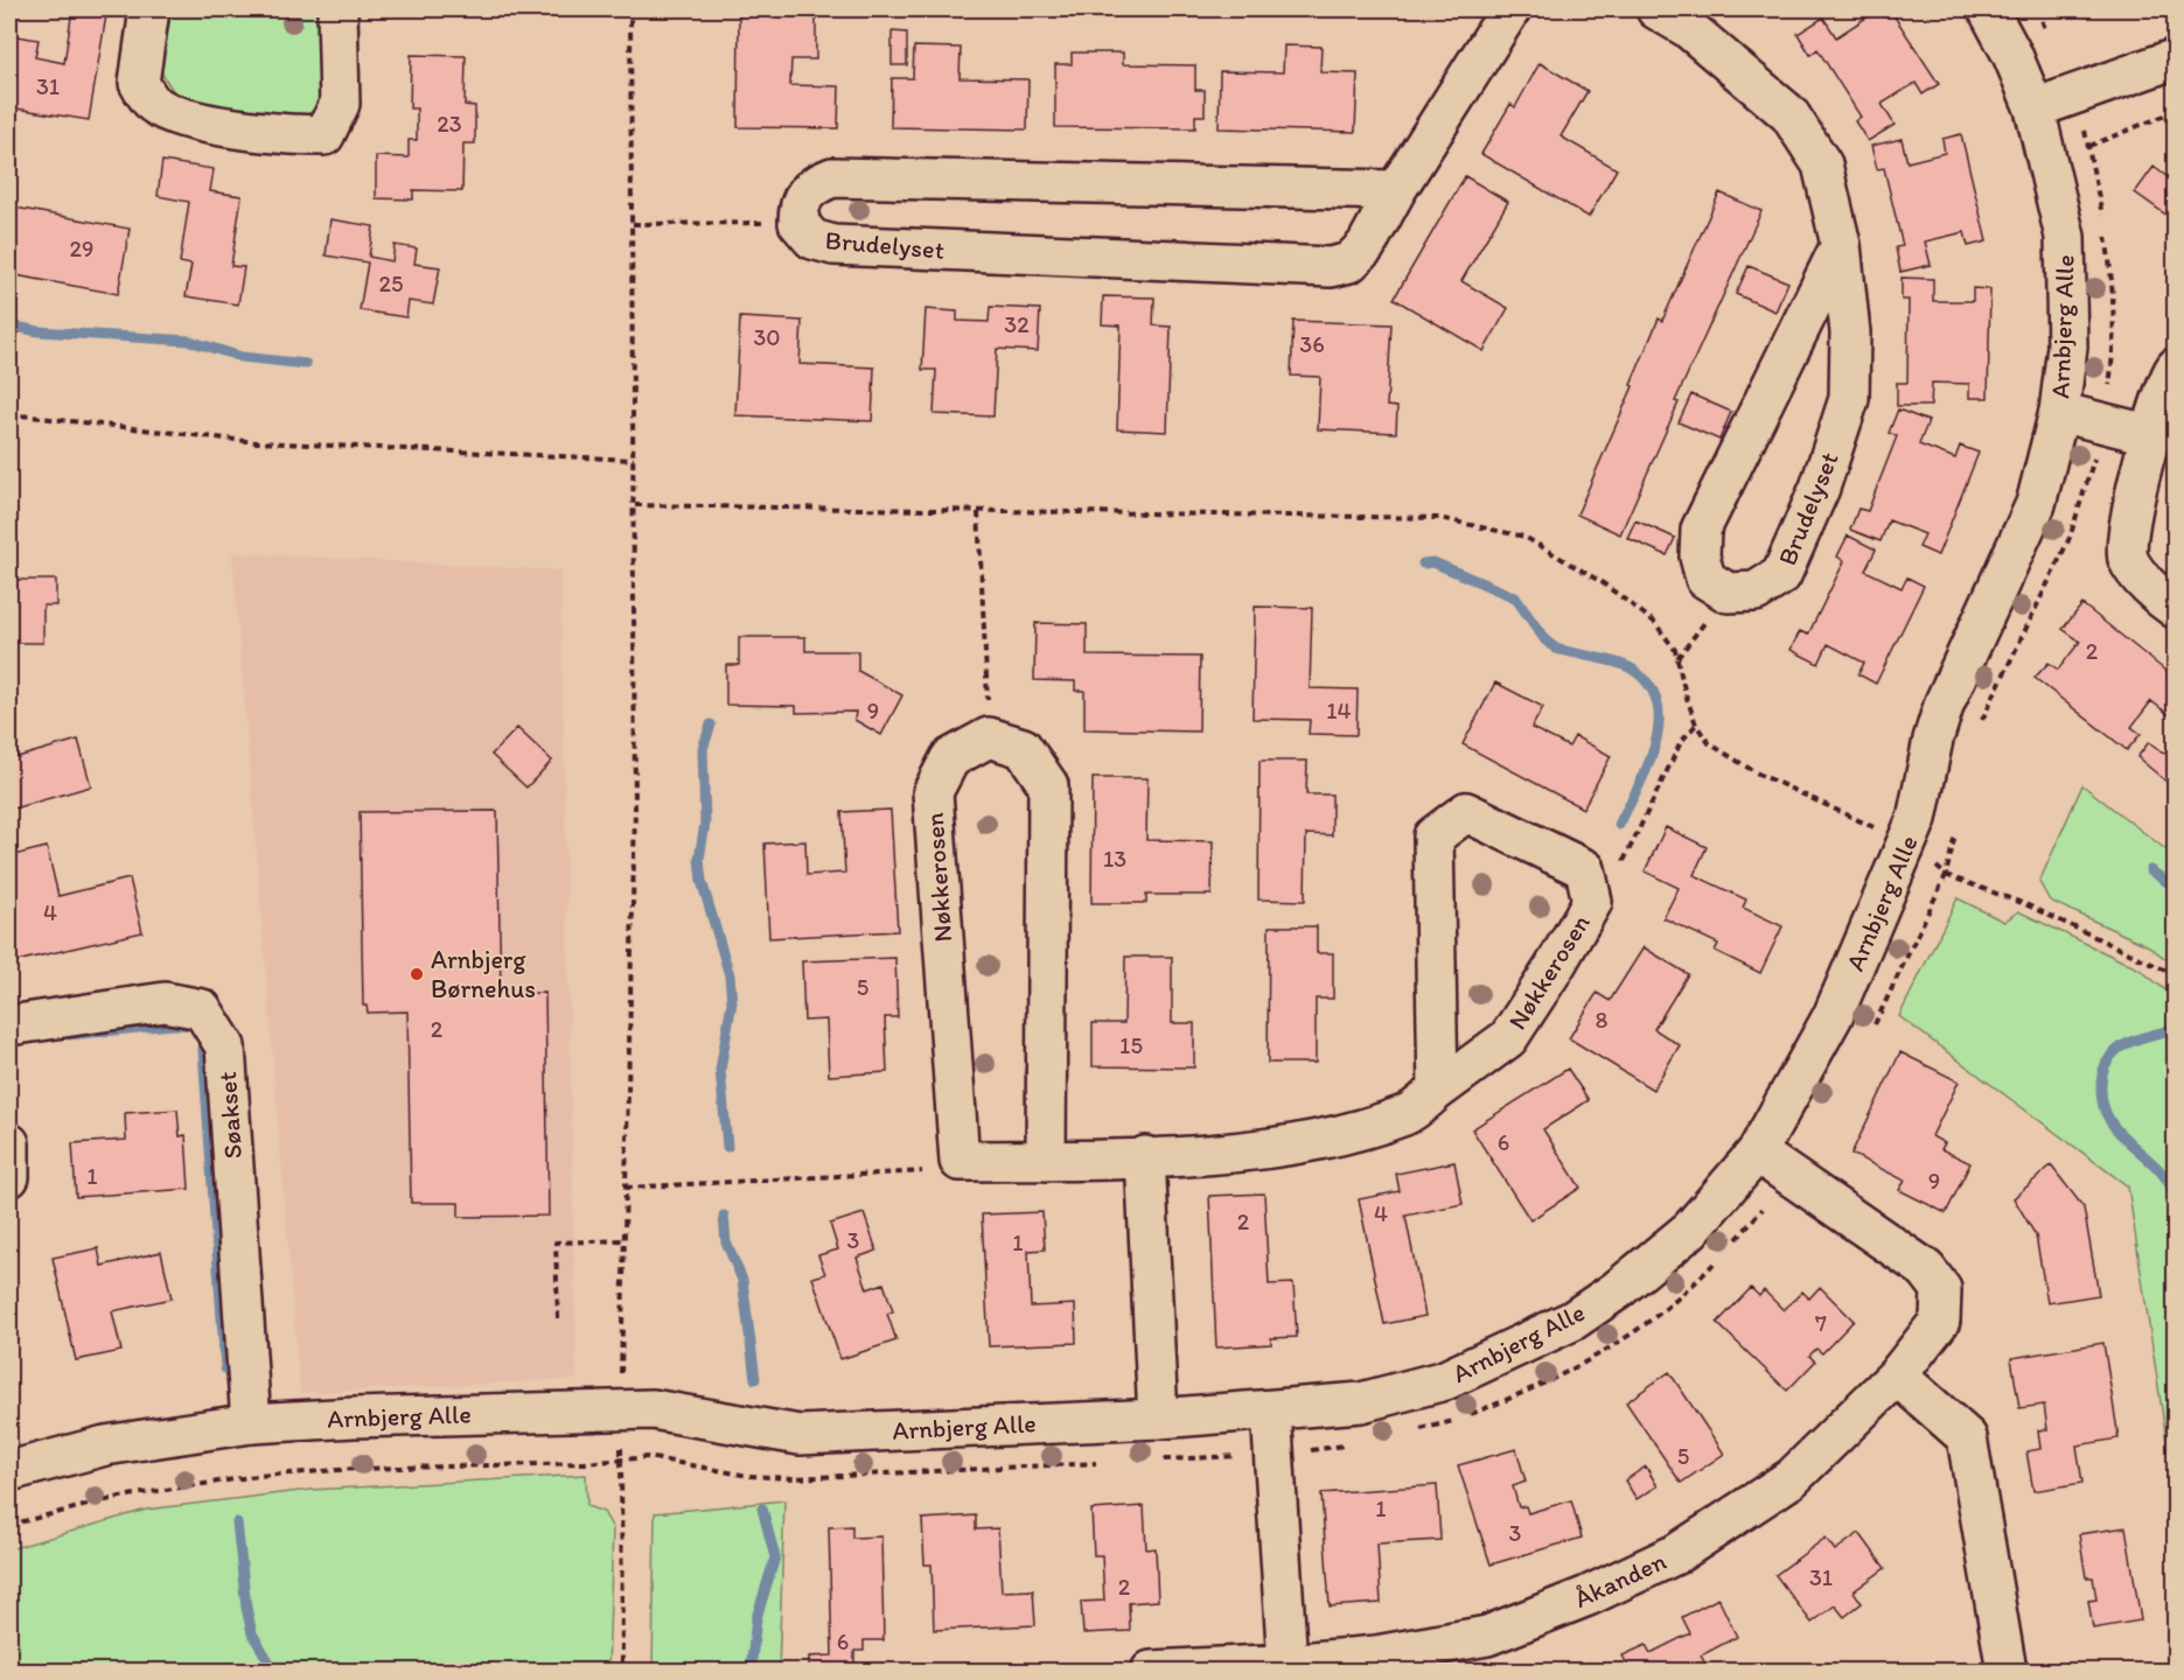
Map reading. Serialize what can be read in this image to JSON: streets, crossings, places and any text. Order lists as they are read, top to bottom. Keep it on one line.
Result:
{"streets":{"street":["Brudelyset","Arnbjerg Alle","Nøkkerosen","Søakset","Åkanden"]},"crossings":[["Arnbjerg Alle","Søakset"],["Arnbjerg Alle","Åkanden"]],"places":["Arnbjerg Børnehus"],"house_numbers":["31","23","29","25","32","30","36","2","9","14","13","4","5","8","2","15","6","1","9","4","2","3","1","7","5","1","3","31","2","6"]}
